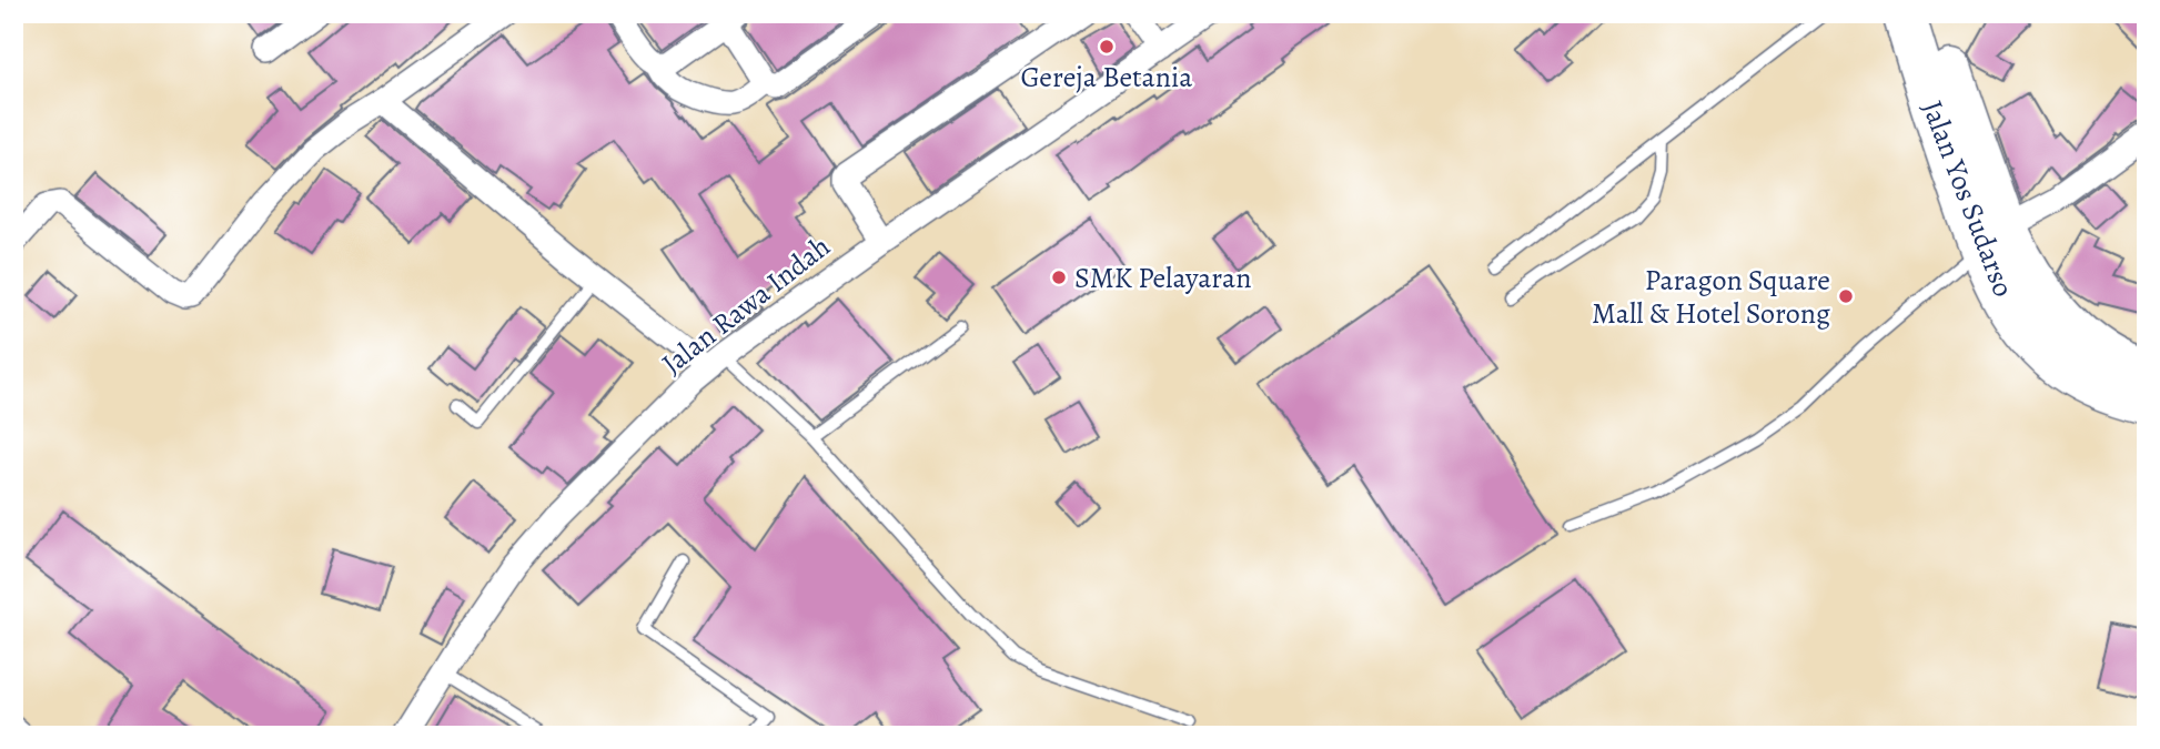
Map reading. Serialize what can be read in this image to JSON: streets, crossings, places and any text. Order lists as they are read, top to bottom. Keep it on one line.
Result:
{"streets":{"highway":["Jalan Yos Sudarso"],"street":["Jalan Rawa Indah"]},"places":["Gereja Betania","SMK Pelayaran","Paragon Square Mall & Hotel Sorong"]}
